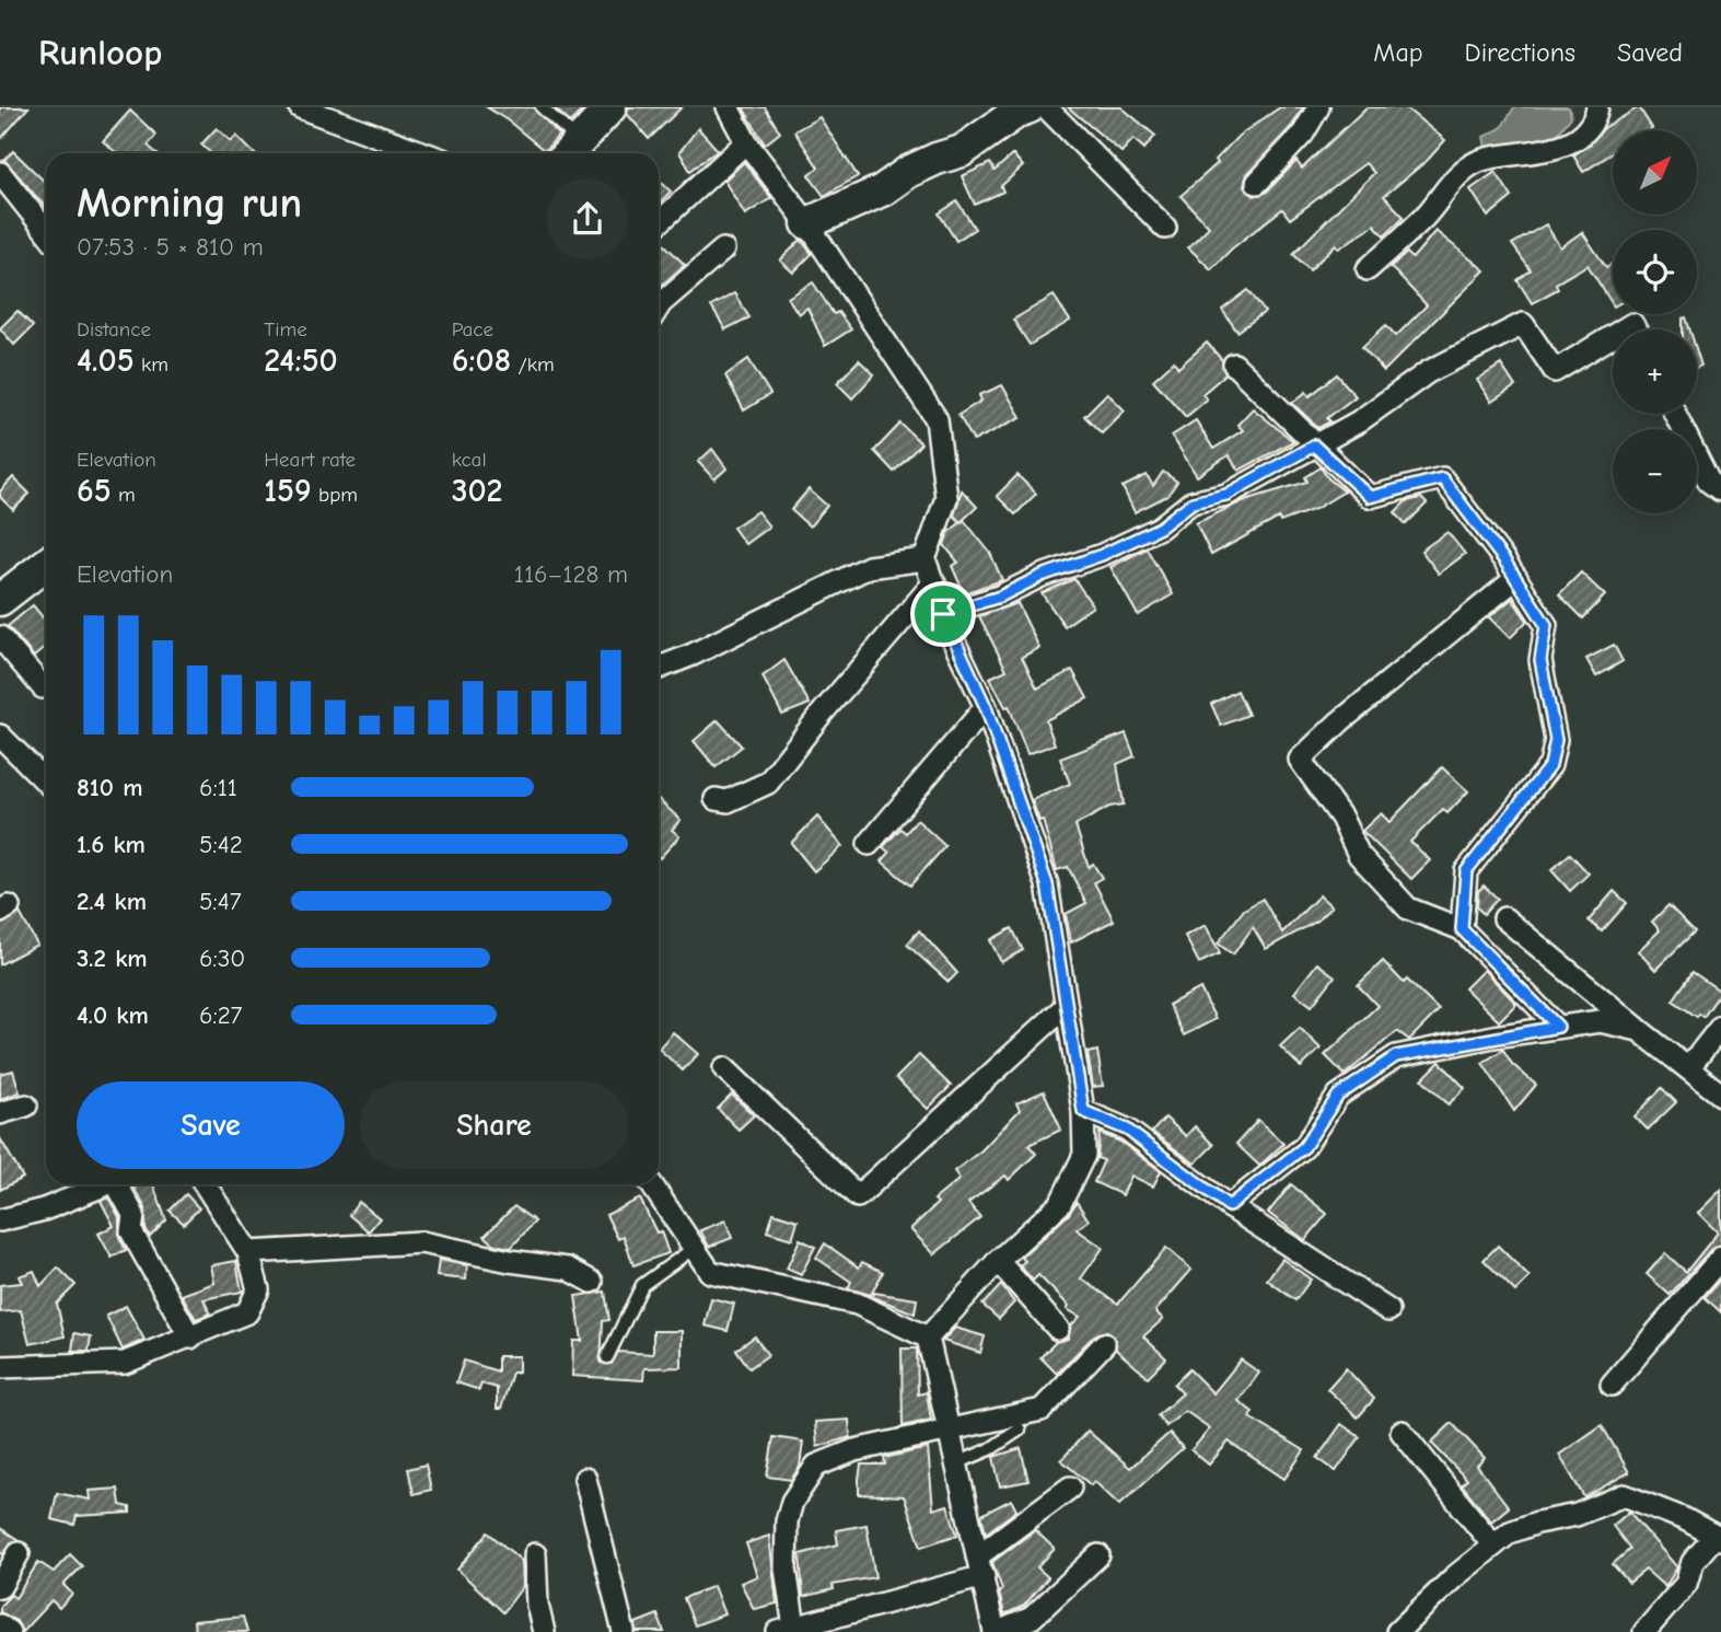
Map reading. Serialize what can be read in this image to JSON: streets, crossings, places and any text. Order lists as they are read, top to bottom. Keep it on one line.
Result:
{"north":"top right","page":{"header":"Runloop","nav":["Map","Directions","Saved"],"map_buttons":["+","−"],"heading":["Morning run","07:53 · 5 × 810 m"],"stats":[["Distance","4.05 km"],["Time","24:50"],["Pace","6:08 /km"],["Elevation","65 m"],["Heart rate","159 bpm"],["kcal","302"]],"chart":["Elevation","116–128 m"],"list":[{"name":"810 m","note":"6:11"},{"name":"1.6 km","note":"5:42"},{"name":"2.4 km","note":"5:47"},{"name":"3.2 km","note":"6:30"},{"name":"4.0 km","note":"6:27"}],"buttons":["Save","Share"]}}
